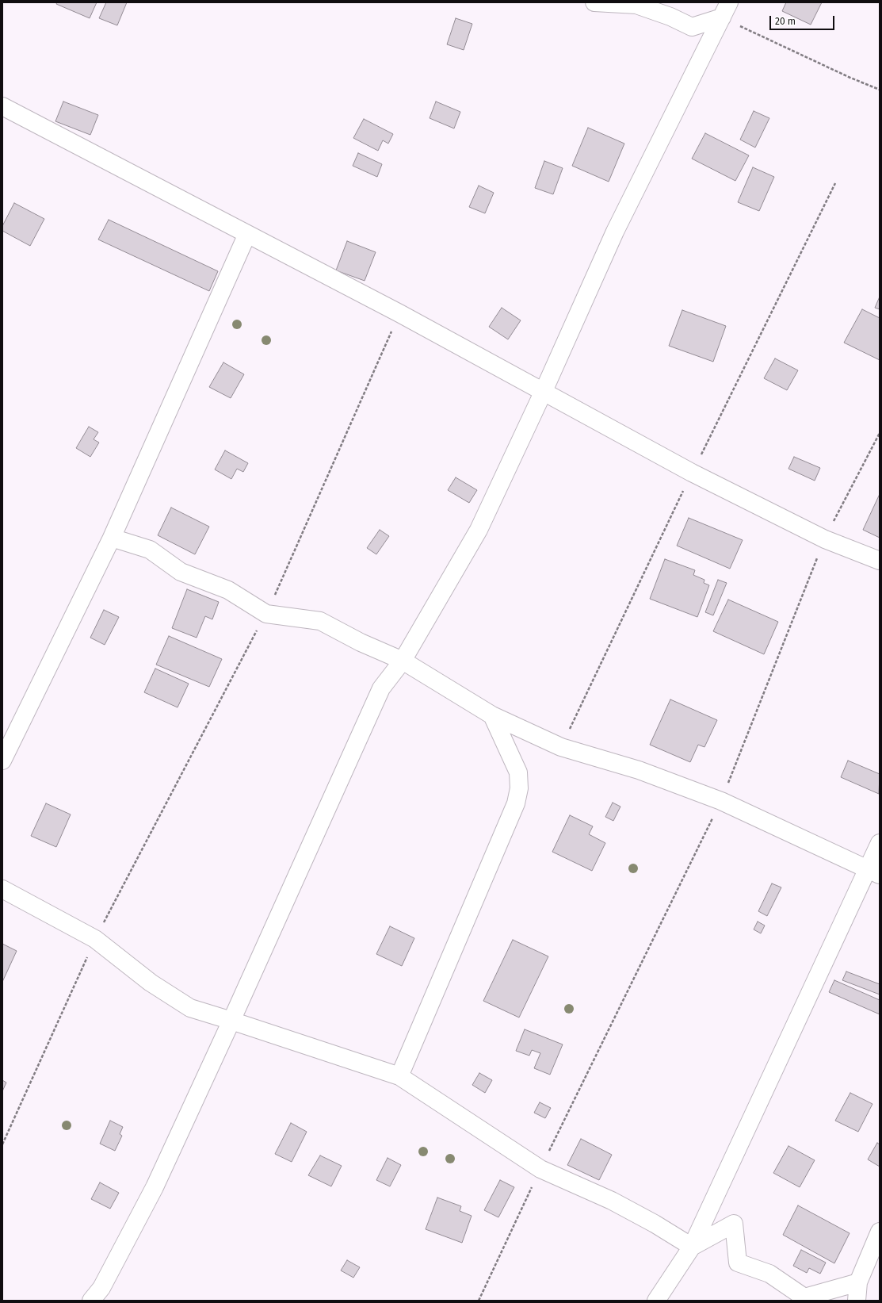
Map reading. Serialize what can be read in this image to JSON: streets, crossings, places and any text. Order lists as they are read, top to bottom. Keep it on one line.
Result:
{"scale_bar":"20 m"}
